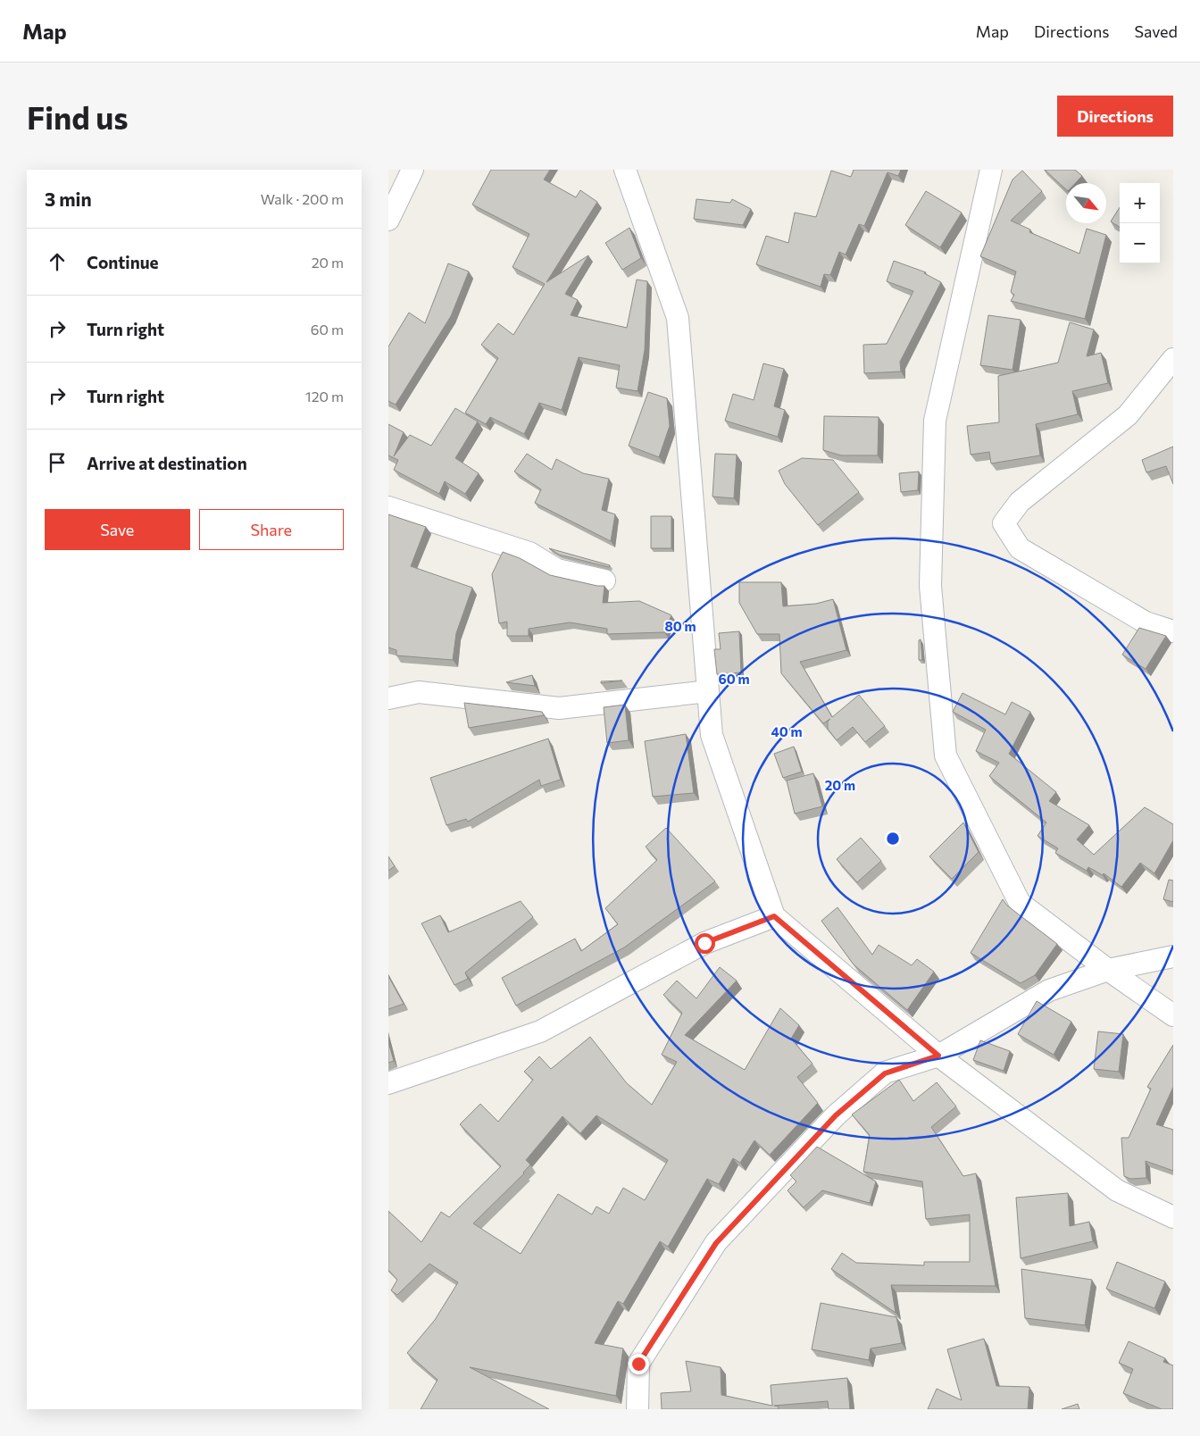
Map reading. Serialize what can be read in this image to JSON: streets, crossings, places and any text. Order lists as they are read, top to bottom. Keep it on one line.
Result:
{"north":"bottom right","page":{"header":"Map","nav":["Map","Directions","Saved"],"buttons":["Directions",["Save","Share"]],"title":"Find us","heading":["3 min","Walk · 200 m"],"map_buttons":["+","−"],"list":[["Continue","20 m"],["Turn right","60 m"],["Turn right","120 m"],"Arrive at destination"]},"rings":["80 m","60 m","40 m","20 m"]}
